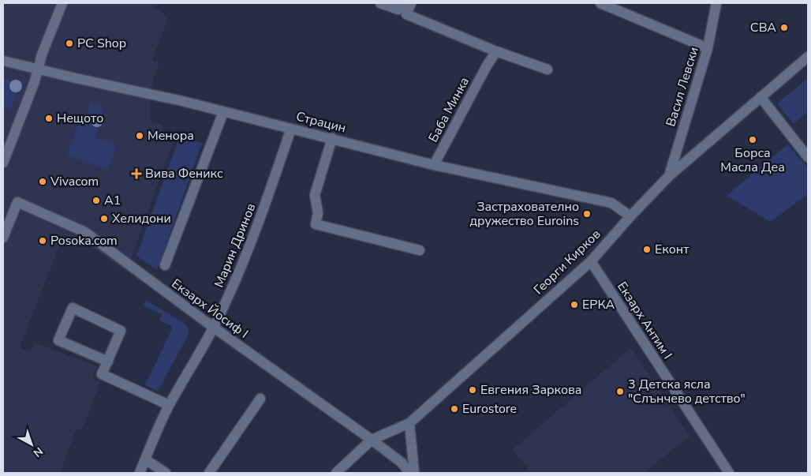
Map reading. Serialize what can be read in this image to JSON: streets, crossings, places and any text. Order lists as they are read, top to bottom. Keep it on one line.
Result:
{"streets":{"street":["Васил Левски","Баба Минка","Страцин","Марин Дринов","Георги Кирков","Екзарх Йосиф I","Екзарх Антим I"]},"crossings":[["Васил Левски","Георги Кирков"],["Баба Минка","Страцин"],["Страцин","Марин Дринов"],["Страцин","Георги Кирков"],["Марин Дринов","Екзарх Йосиф I"],["Георги Кирков","Екзарх Йосиф I"],["Георги Кирков","Екзарх Антим I"]],"places":{"other":["CBA","PC Shop","Нещото","Менора","Борса Масла Деа","Vivacom","A1","Застрахователно дружество Euroins","Хелидони","Posoka.com","Еконт","ЕРКА","Евгения Заркова","3 Детска ясла \"Слънчево детство\"","Eurostore"],"health":["Вива Феникс"]},"north":"bottom right"}
